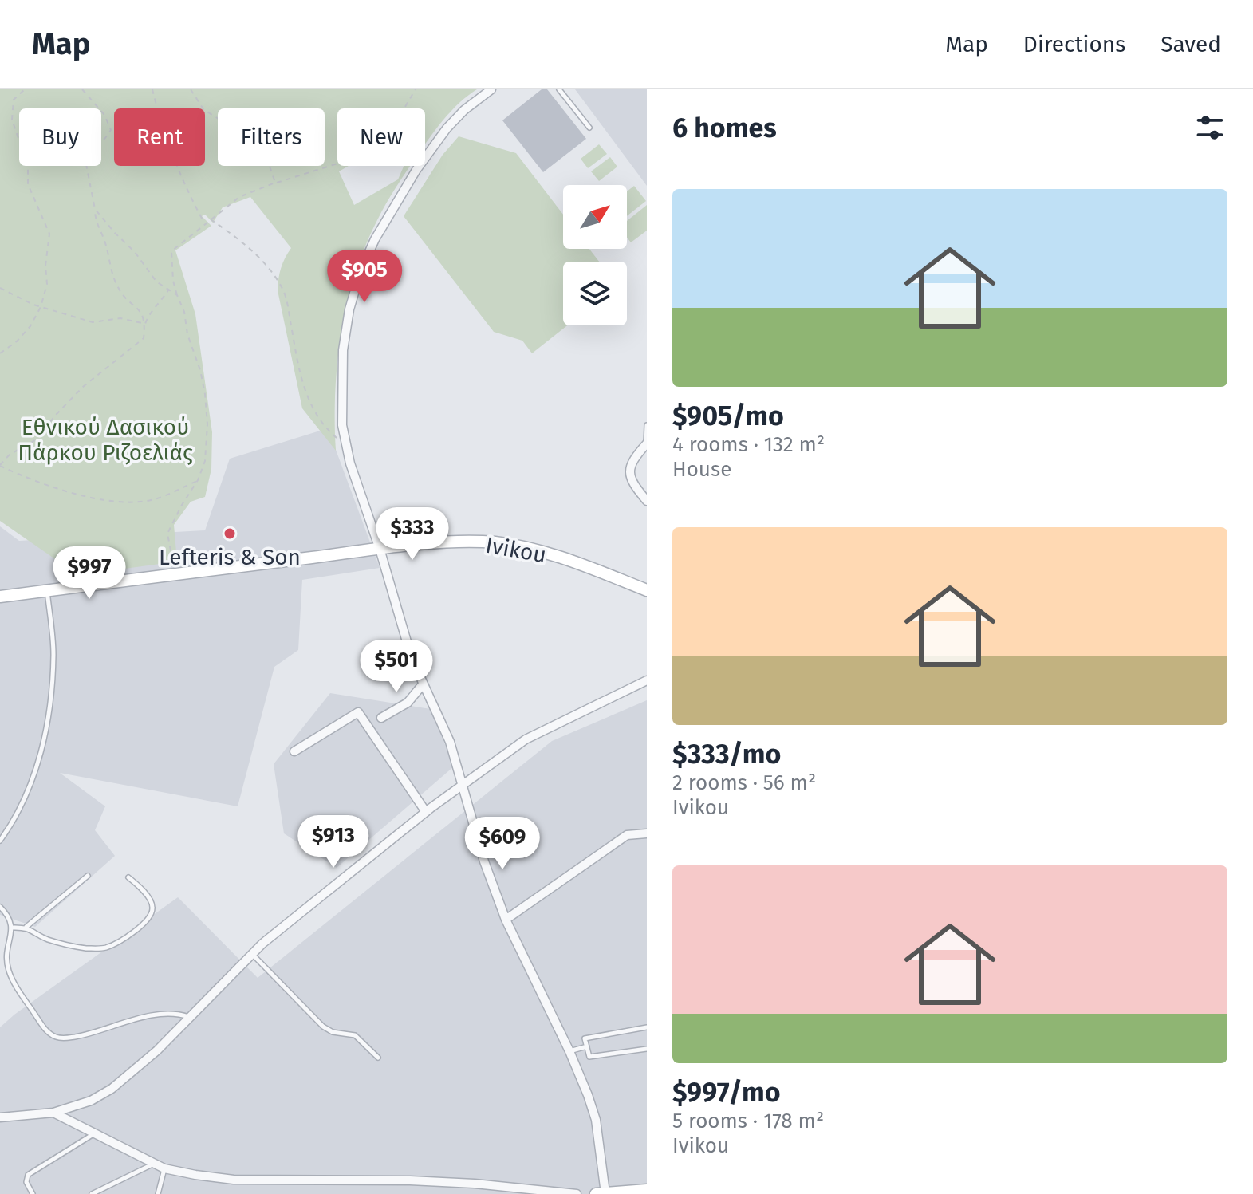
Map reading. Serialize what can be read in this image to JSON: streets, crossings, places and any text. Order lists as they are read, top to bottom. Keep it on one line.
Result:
{"streets":{"street":["Ivikou"]},"parks":["Εθνικού Δασικού Πάρκου Ριζοελιάς"],"places":["Lefteris & Son"],"north":"top right","page":{"header":"Map","nav":["Map","Directions","Saved"],"heading":"6 homes","chip":["Buy","Rent","Filters","New"],"list":[{"name":"$905/mo","note":"4 rooms · 132 m² · House"},{"name":"$333/mo","note":"2 rooms · 56 m² · Ivikou"},{"name":"$997/mo","note":"5 rooms · 178 m² · Ivikou"}],"price":["$905","$333","$997","$501","$913","$609"]}}
